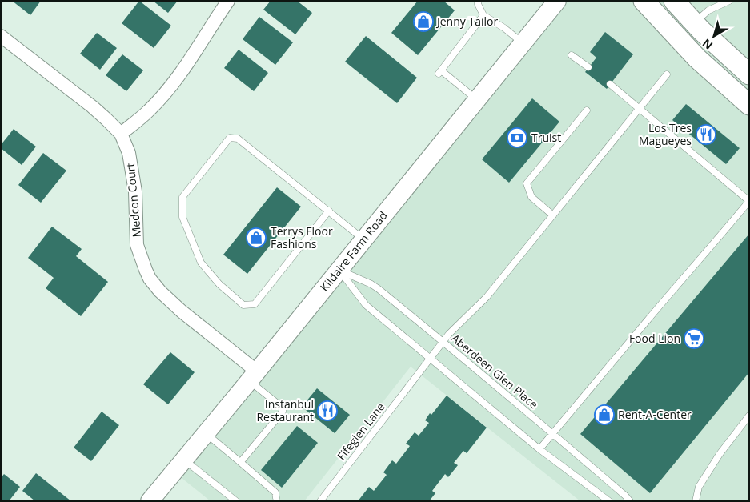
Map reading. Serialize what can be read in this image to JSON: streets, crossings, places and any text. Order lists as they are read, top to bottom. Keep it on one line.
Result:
{"streets":{"main road":["Kildaire Farm Road"],"street":["Medcon Court"],"lane":["Aberdeen Glen Place","Fifeglen Lane"]},"crossings":[["Medcon Court","Kildaire Farm Road"],["Kildaire Farm Road","Aberdeen Glen Place"],["Aberdeen Glen Place","Fifeglen Lane"]],"places":{"shop":["Jenny Tailor","Terrys Floor Fashions","Rent-A-Center"],"restaurant":["Los Tres Magueyes","Instanbul Restaurant"],"bank":["Truist"],"supermarket":["Food Lion"]},"north":"bottom left"}
